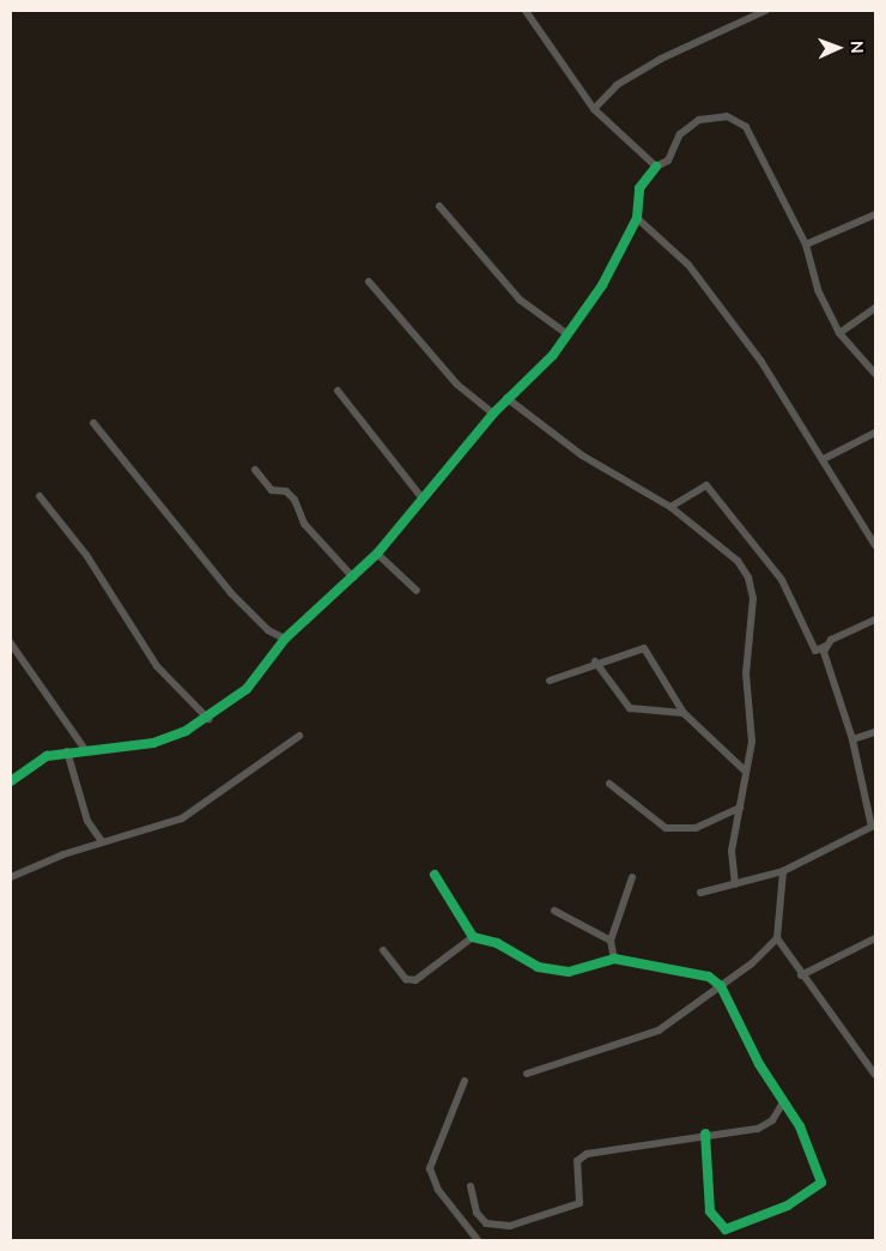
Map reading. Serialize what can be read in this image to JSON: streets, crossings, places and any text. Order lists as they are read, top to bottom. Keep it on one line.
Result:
{"north":"right"}
